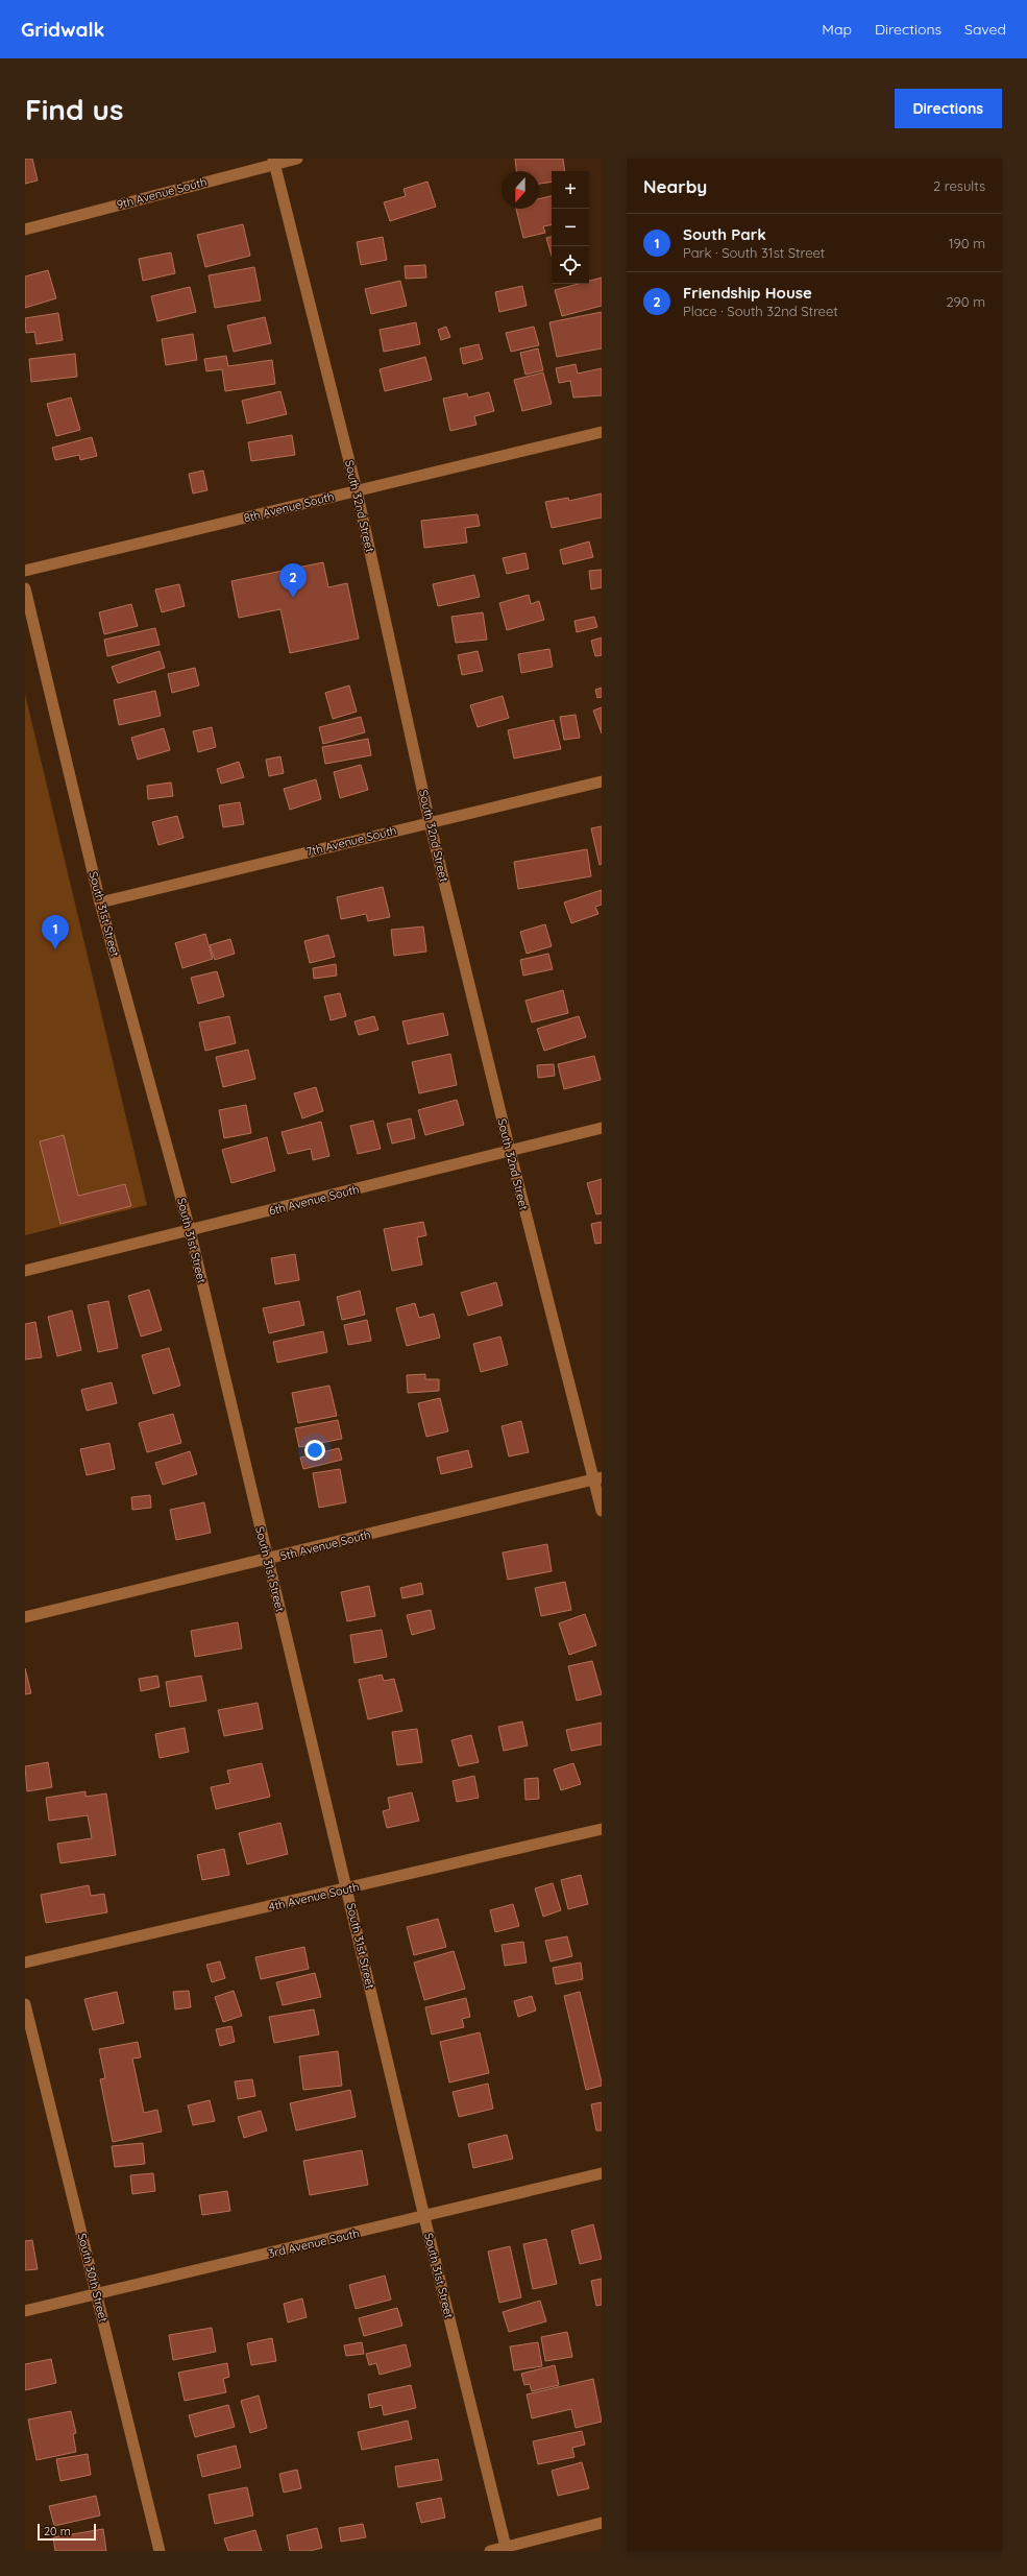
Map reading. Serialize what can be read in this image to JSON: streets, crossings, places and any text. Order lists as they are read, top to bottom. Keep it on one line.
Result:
{"streets":{"street":["9th Avenue South","South 32nd Street","8th Avenue South","7th Avenue South","South 31st Street","6th Avenue South","5th Avenue South","4th Avenue South","3rd Avenue South","South 30th Street"]},"crossings":[["9th Avenue South","South 32nd Street"],["South 32nd Street","8th Avenue South"],["South 32nd Street","7th Avenue South"],["South 32nd Street","6th Avenue South"],["South 32nd Street","5th Avenue South"],["7th Avenue South","South 31st Street"],["South 31st Street","6th Avenue South"],["South 31st Street","5th Avenue South"],["South 31st Street","4th Avenue South"],["South 31st Street","3rd Avenue South"],["3rd Avenue South","South 30th Street"]],"scale_bar":"20 m","north":"bottom","page":{"header":"Gridwalk","nav":["Map","Directions","Saved"],"buttons":"Directions","title":"Find us","heading":["Nearby","2 results"],"map_buttons":["+","−"],"list":[{"mark":"1","name":"South Park","note":"Park · South 31st Street","value":"190 m"},{"mark":"2","name":"Friendship House","note":"Place · South 32nd Street","value":"290 m"}],"pins":["2","1"],"scale":"20 m"}}
